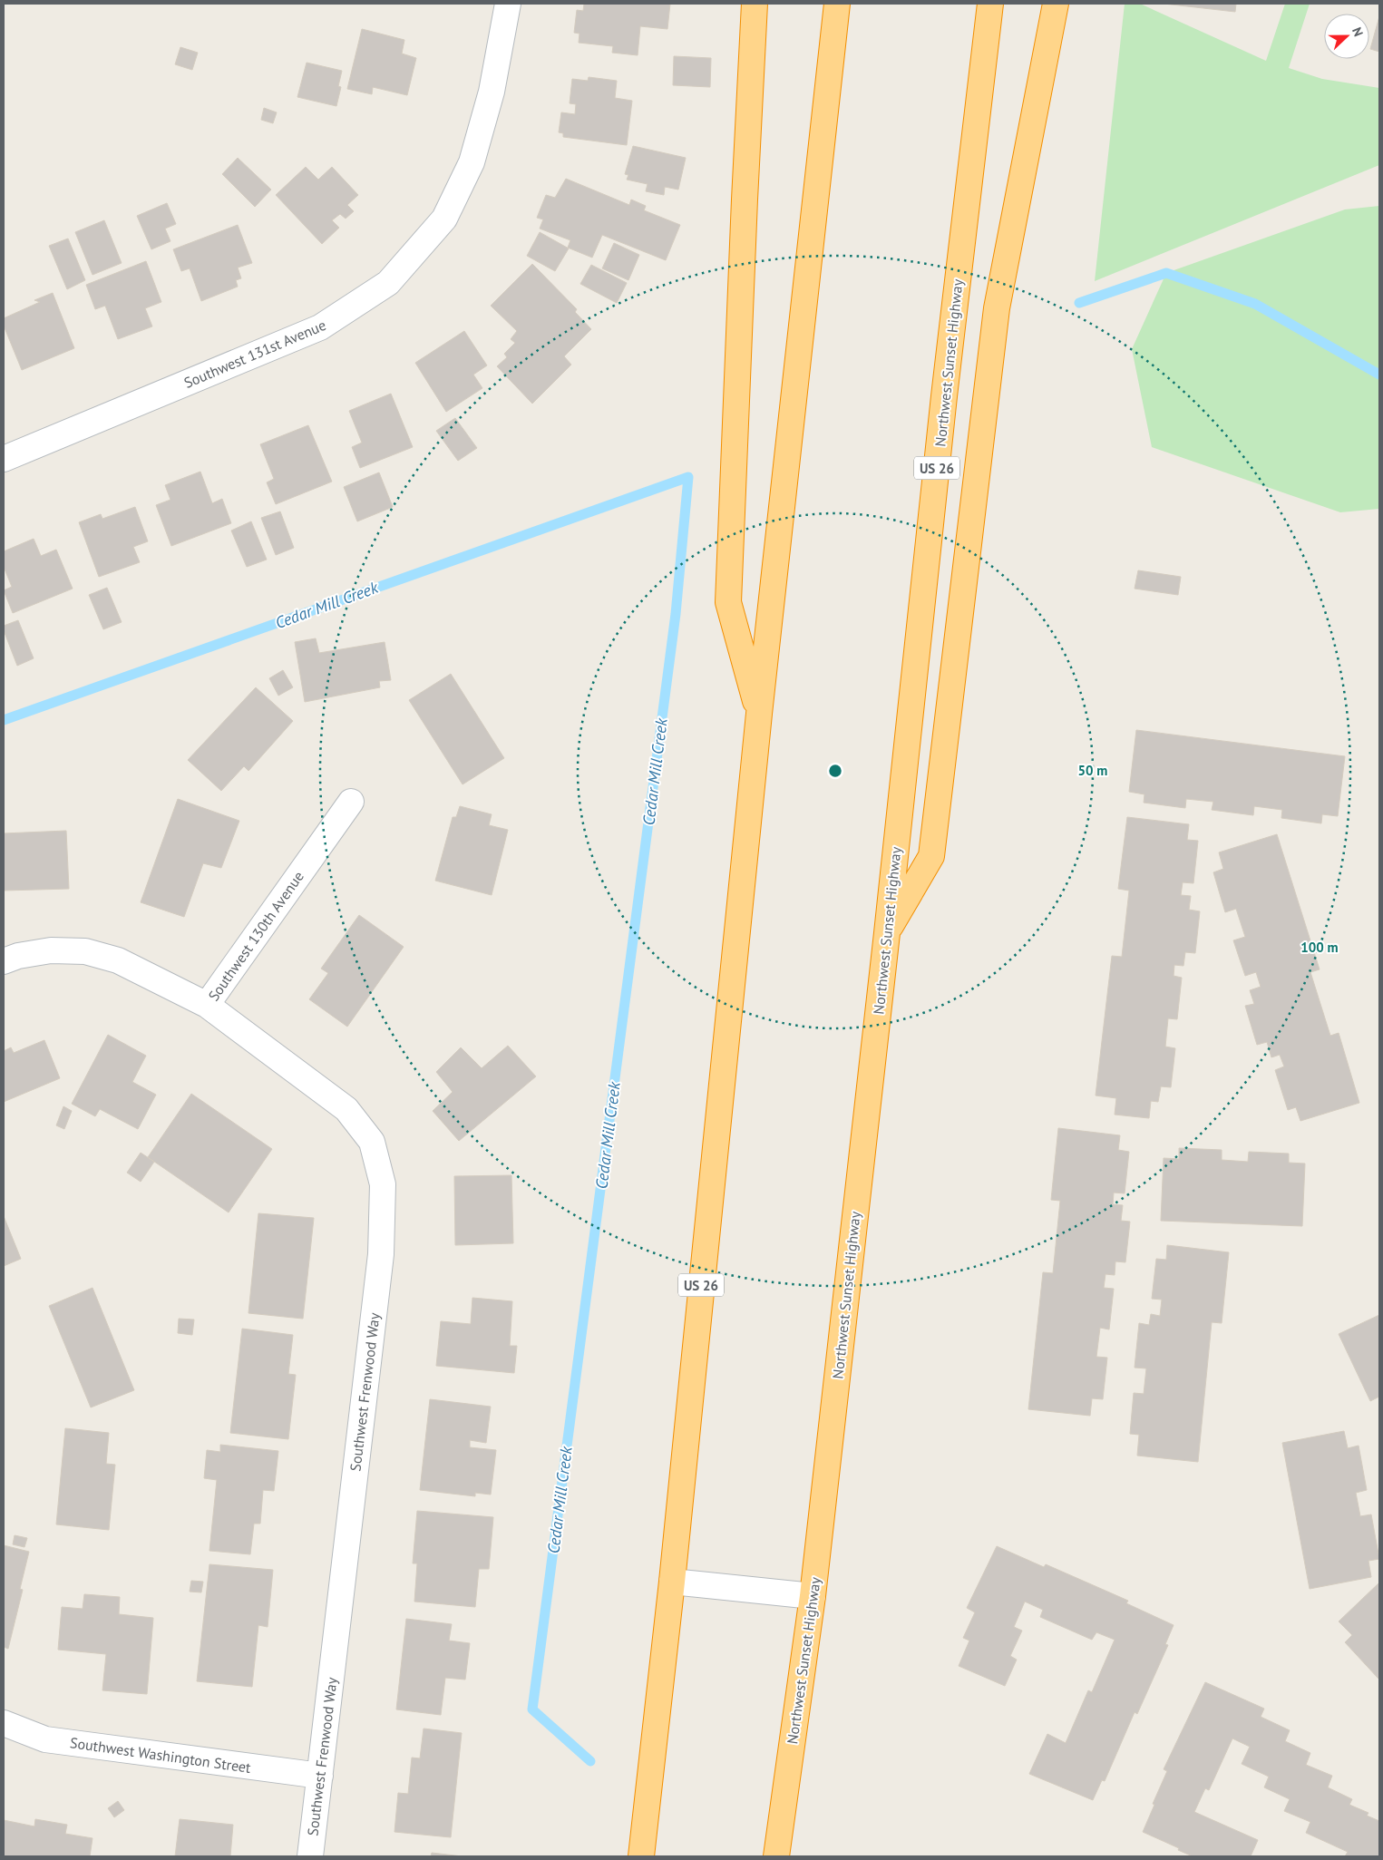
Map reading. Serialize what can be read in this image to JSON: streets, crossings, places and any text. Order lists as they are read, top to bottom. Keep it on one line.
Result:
{"streets":{"highway":["Northwest Sunset Highway","US 26"],"street":["Southwest 131st Avenue","Southwest 130th Avenue","Southwest Frenwood Way","Southwest Washington Street"]},"crossings":[["Southwest 130th Avenue","Southwest Frenwood Way"],["Southwest Frenwood Way","Southwest Washington Street"]],"water":["Cedar Mill Creek"],"north":"right","rings":["50 m","100 m"]}
